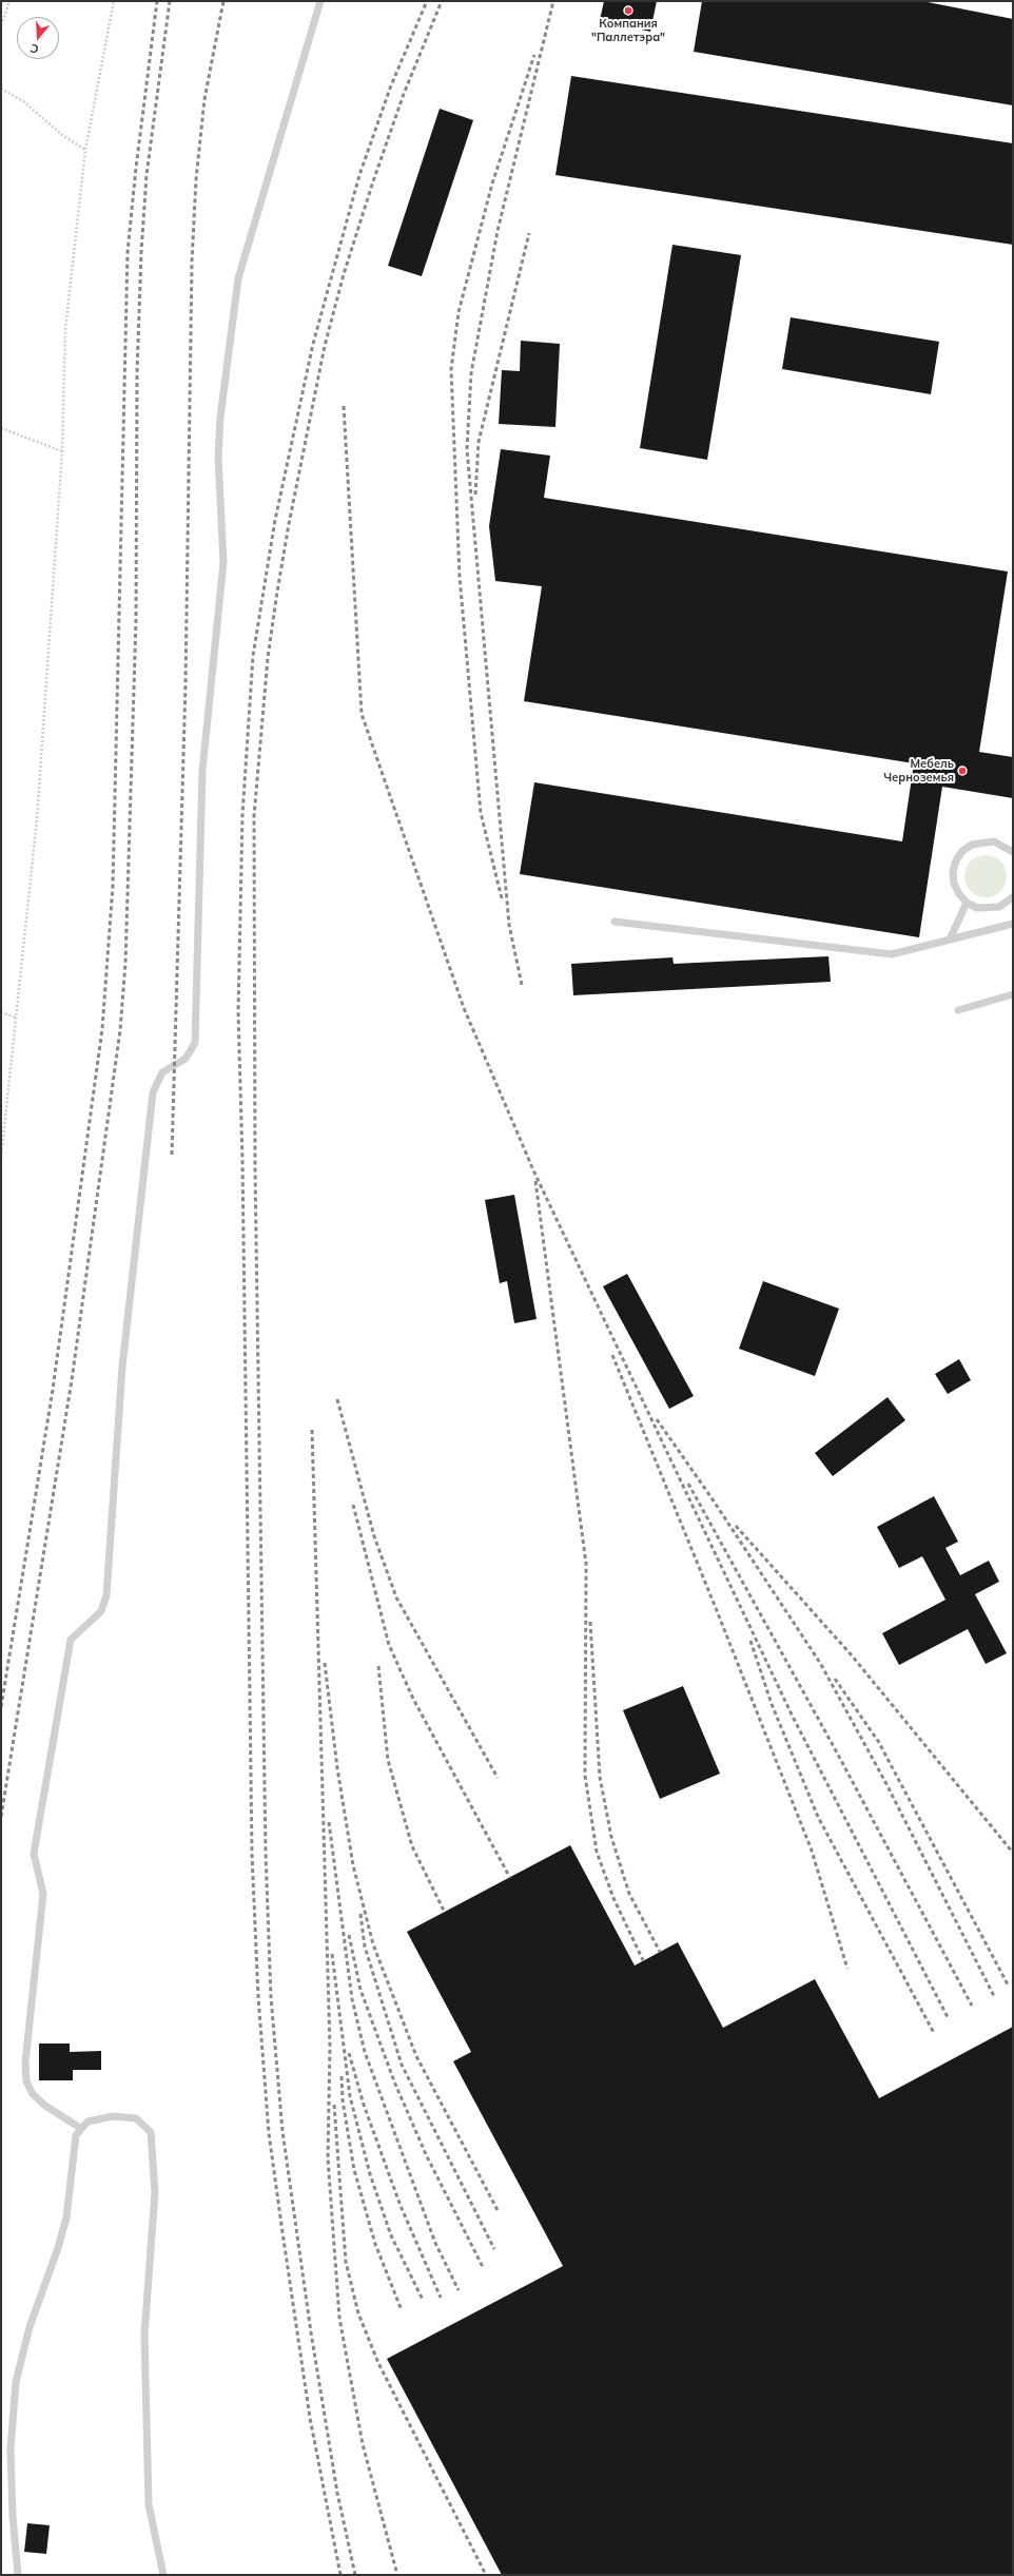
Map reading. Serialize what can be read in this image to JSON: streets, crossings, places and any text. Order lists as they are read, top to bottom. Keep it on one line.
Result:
{"places":["Компания \"Паллетэра\"","Мебель Черноземья"],"north":"bottom"}
